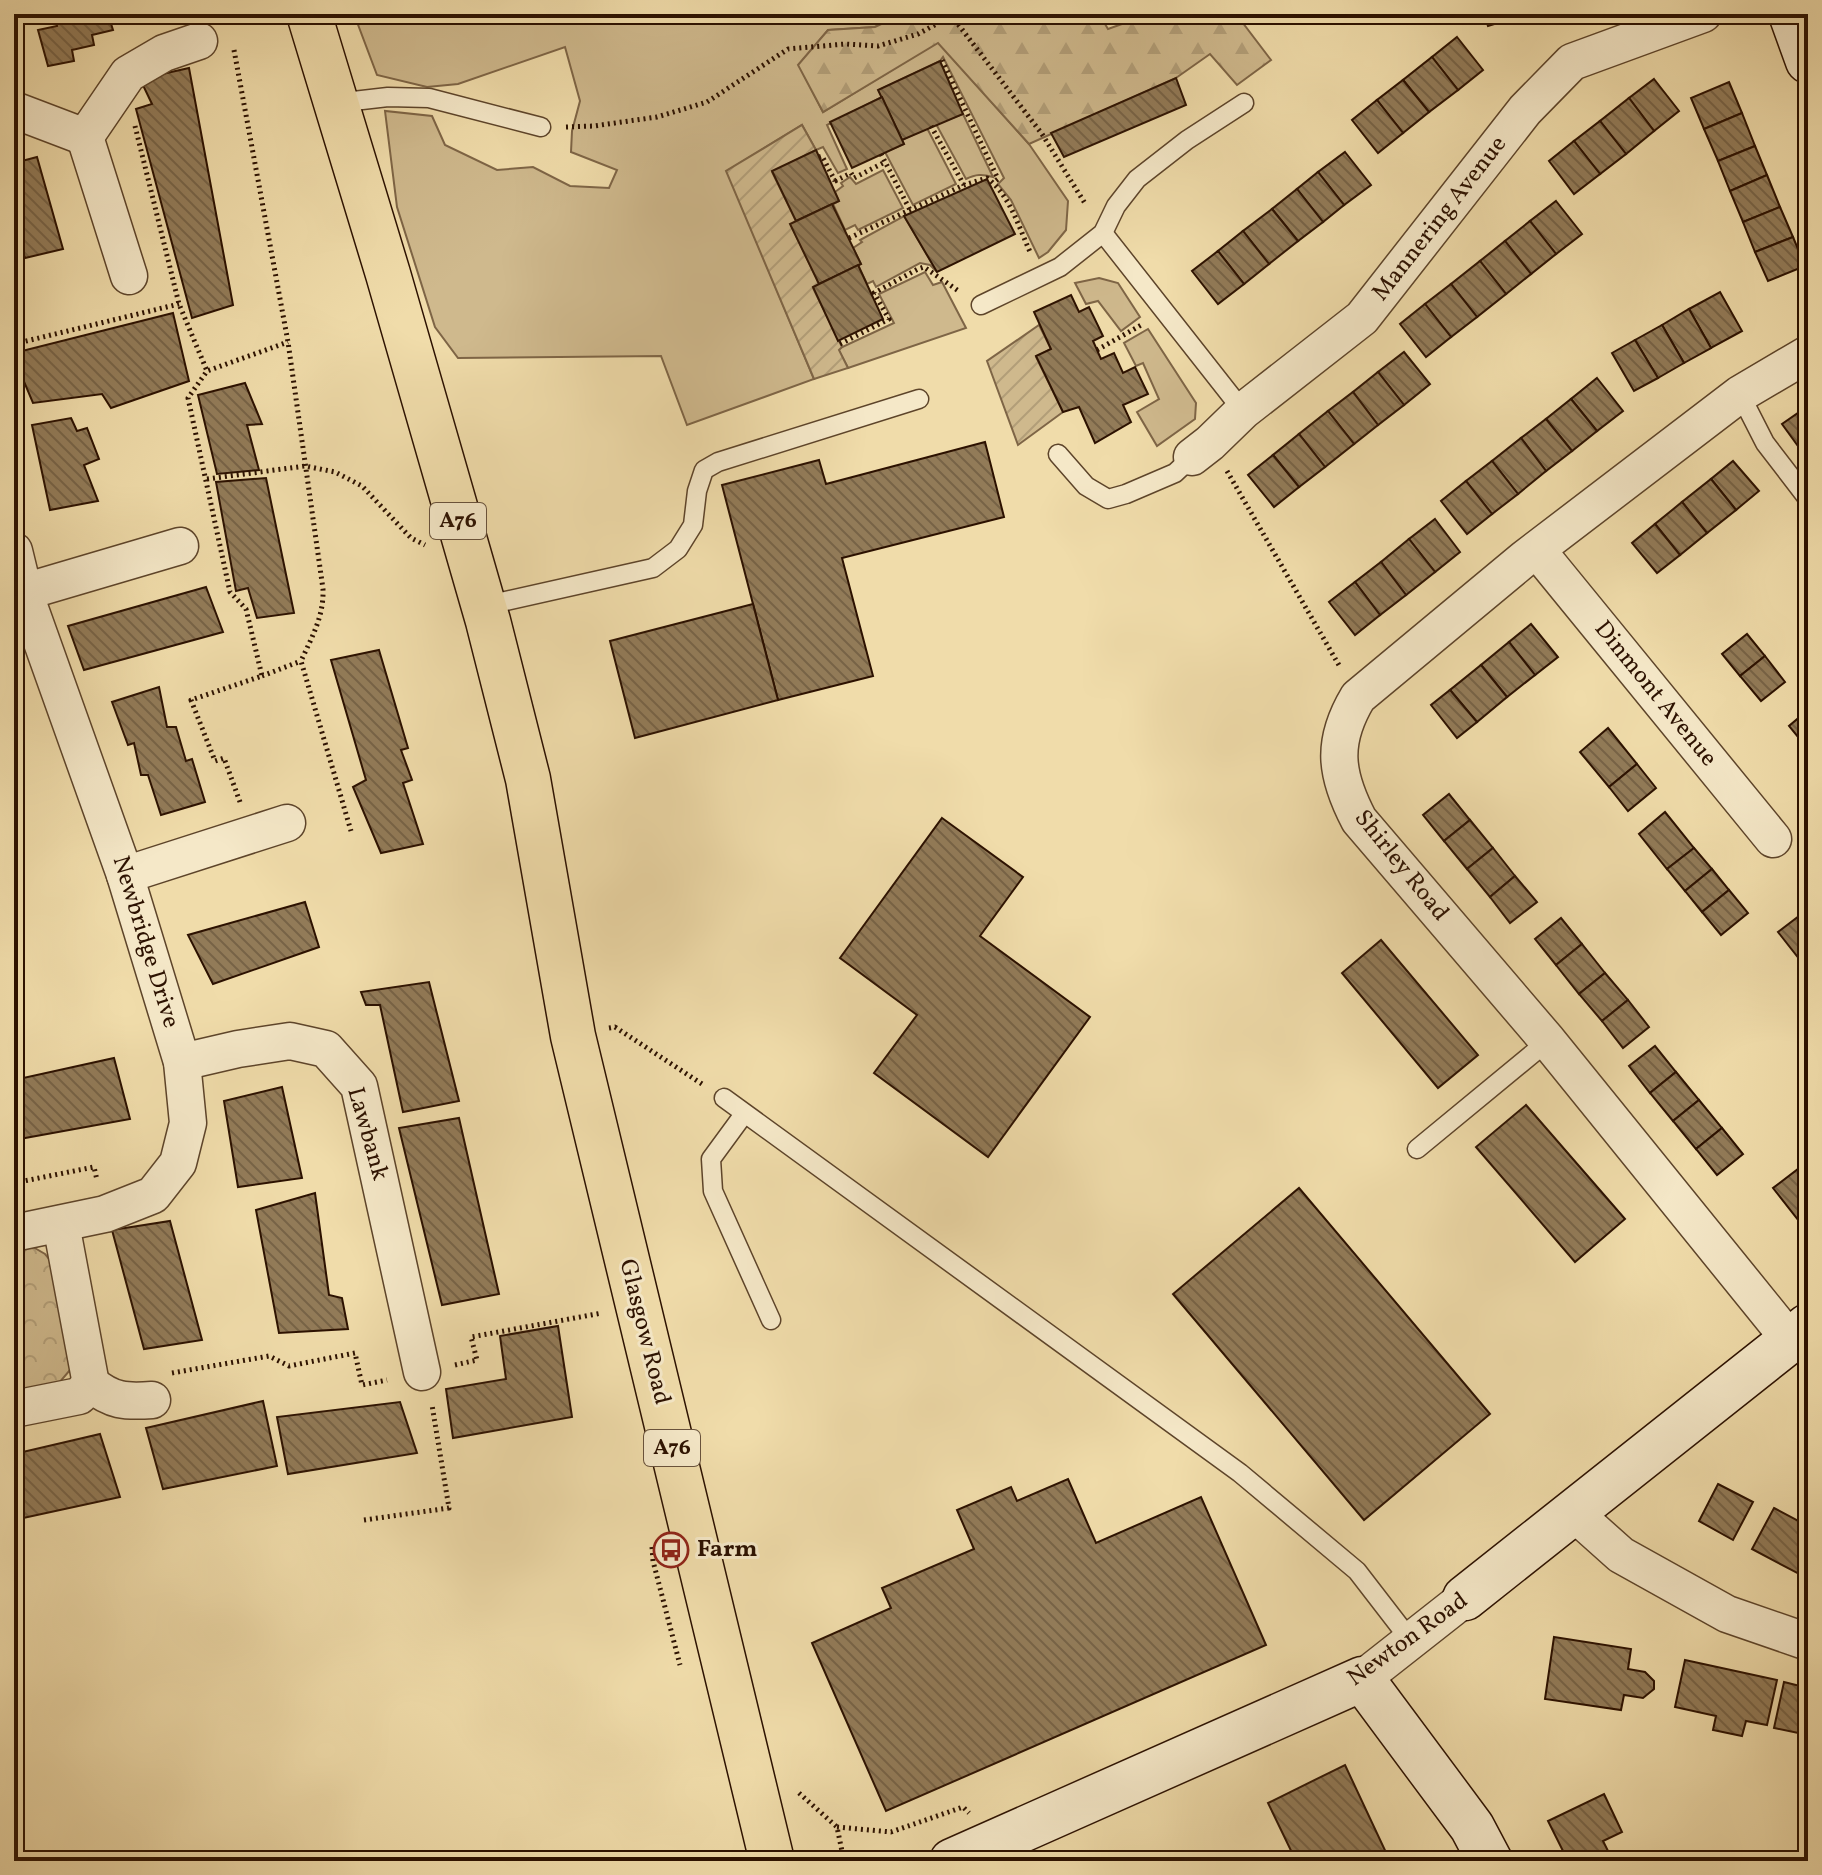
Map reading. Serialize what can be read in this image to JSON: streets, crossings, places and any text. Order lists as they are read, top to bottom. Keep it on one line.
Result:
{"streets":{"highway":["A76","Glasgow Road"],"street":["Mannering Avenue","Dinmont Avenue","Shirley Road","Newbridge Drive","Lawbank","Newton Road"]},"crossings":[["A76","Glasgow Road"],["Dinmont Avenue","Shirley Road"],["Shirley Road","Newton Road"],["Newbridge Drive","Lawbank"]],"places":{"bus stop":["Farm"]}}
